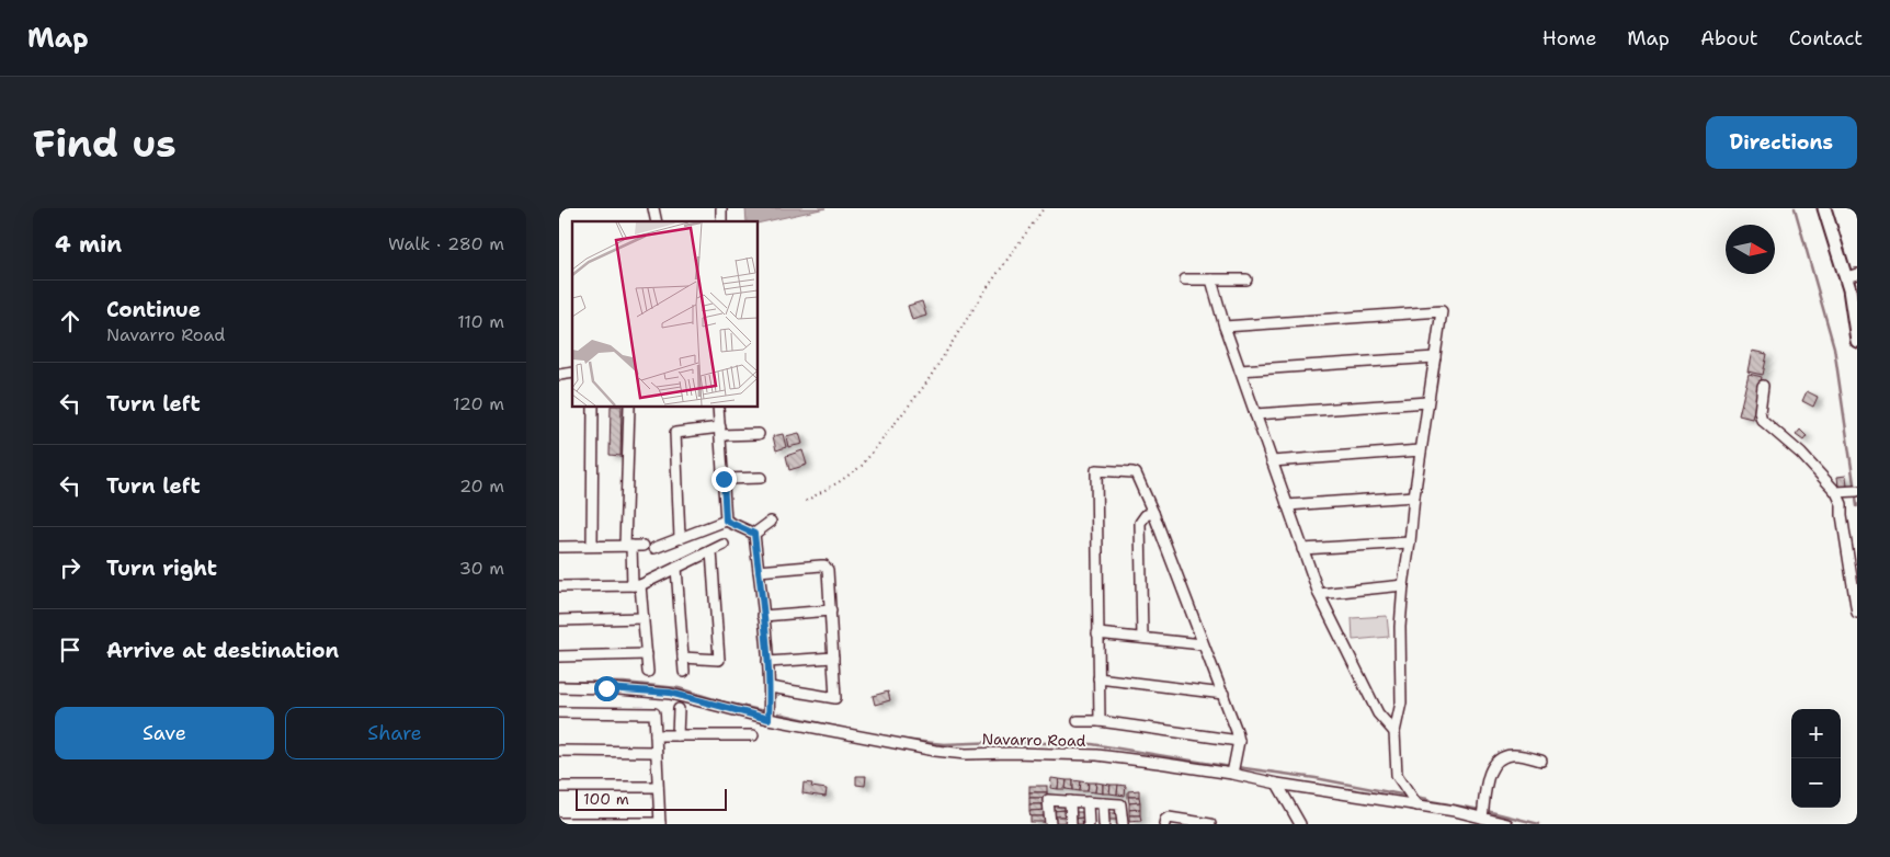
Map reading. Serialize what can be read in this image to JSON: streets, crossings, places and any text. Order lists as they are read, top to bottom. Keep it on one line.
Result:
{"streets":{"street":["Navarro Road"]},"scale_bar":"100 m","north":"right","page":{"header":"Map","nav":["Home","Map","About","Contact"],"buttons":["Directions",["Save","Share"]],"title":"Find us","heading":["4 min","Walk · 280 m"],"list":[["Continue","Navarro Road","110 m"],["Turn left","120 m"],["Turn left","20 m"],["Turn right","30 m"],"Arrive at destination"],"map_buttons":["+","−"],"scale":"100 m"}}
